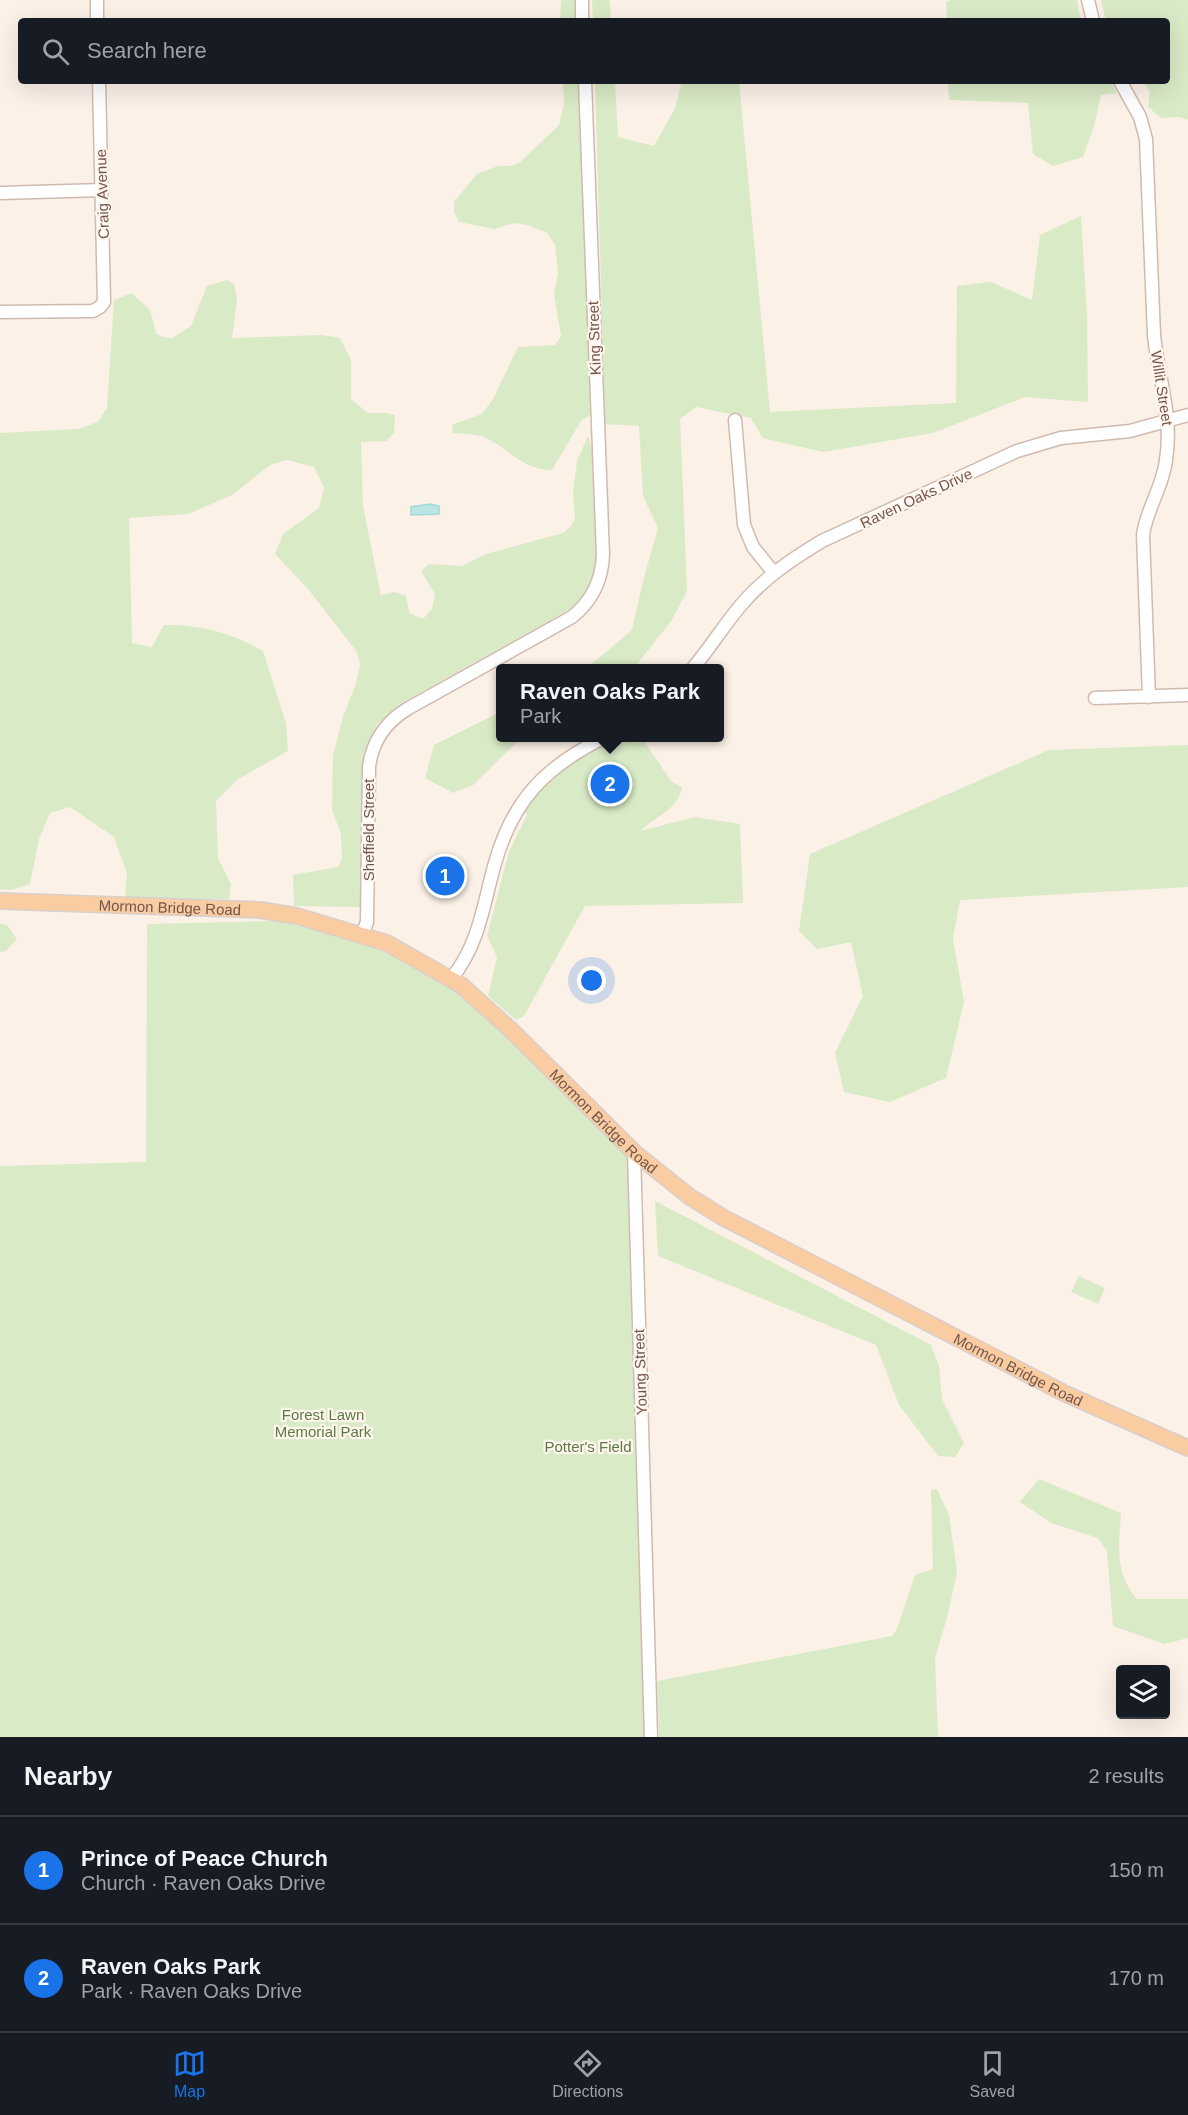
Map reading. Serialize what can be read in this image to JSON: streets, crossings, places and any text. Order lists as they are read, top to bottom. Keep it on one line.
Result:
{"streets":{"main road":["Mormon Bridge Road"],"street":["Craig Avenue","King Street","Willit Street","Raven Oaks Drive","Sheffield Street","Young Street"]},"crossings":[["King Street","Sheffield Street"],["Willit Street","Raven Oaks Drive"],["Sheffield Street","Mormon Bridge Road"],["Mormon Bridge Road","Young Street"]],"parks":["Forest Lawn Memorial Park","Potter's Field"],"page":{"search":"Search here","popup":["Raven Oaks Park","Park"],"pins":["2","1"],"heading":["Nearby","2 results"],"list":[{"mark":"1","name":"Prince of Peace Church","note":"Church · Raven Oaks Drive","value":"150 m"},{"mark":"2","name":"Raven Oaks Park","note":"Park · Raven Oaks Drive","value":"170 m"}],"nav":["Map","Directions","Saved"]}}
